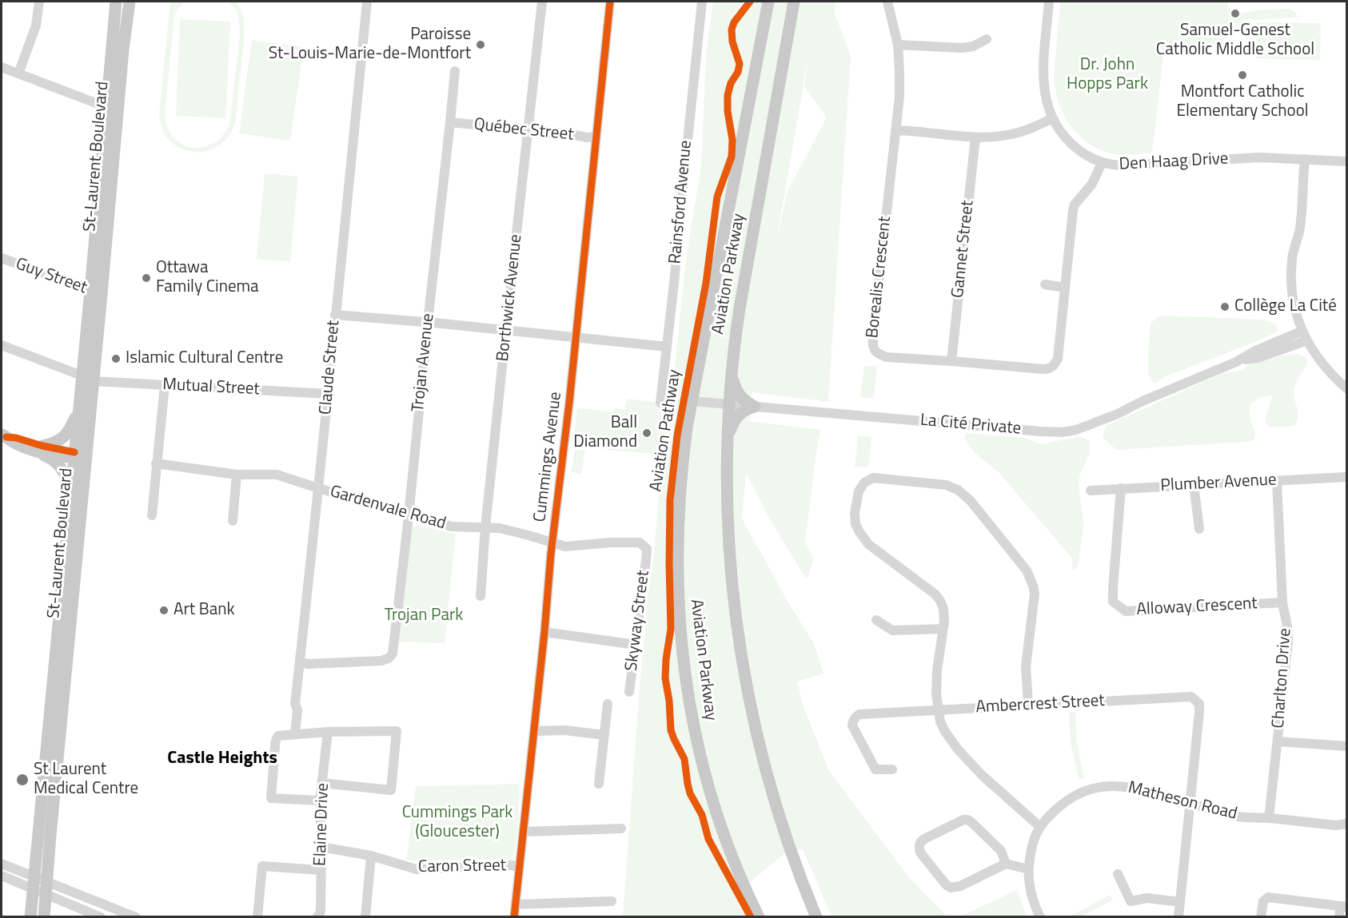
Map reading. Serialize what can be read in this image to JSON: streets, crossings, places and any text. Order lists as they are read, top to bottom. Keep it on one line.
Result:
{"streets":{"main road":["St-Laurent Boulevard","Aviation Parkway"],"street":["Québec Street","Den Haag Drive","Rainsford Avenue","Gannet Street","Guy Street","Borealis Crescent","Borthwick Avenue","Trojan Avenue","Claude Street","Mutual Street","La Cité Private","Cummings Avenue","Plumber Avenue","Gardenvale Road","Alloway Crescent","Skyway Street","Charlton Drive","Ambercrest Street","Matheson Road","Elaine Drive","Caron Street"],"cycle path":["Aviation Pathway"]},"crossings":[["Québec Street","Borthwick Avenue"],["Québec Street","Trojan Avenue"],["Québec Street","Cummings Avenue"],["St-Laurent Boulevard","Guy Street"],["St-Laurent Boulevard","Mutual Street"],["Den Haag Drive","Borealis Crescent"],["Gannet Street","Borealis Crescent"],["Aviation Parkway","La Cité Private"],["Borthwick Avenue","Gardenvale Road"],["Trojan Avenue","Claude Street"],["Trojan Avenue","Gardenvale Road"],["Claude Street","Mutual Street"],["Claude Street","Gardenvale Road"],["Cummings Avenue","Gardenvale Road"],["Cummings Avenue","Caron Street"],["Plumber Avenue","Alloway Crescent"],["Plumber Avenue","Charlton Drive"],["Gardenvale Road","Skyway Street"],["Alloway Crescent","Charlton Drive"],["Charlton Drive","Matheson Road"],["Ambercrest Street","Matheson Road"],["Elaine Drive","Caron Street"]],"districts":["Castle Heights"],"parks":["Dr. John Hopps Park","Trojan Park","Cummings Park (Gloucester)"],"places":["Samuel-Genest Catholic Middle School","Paroisse St-Louis-Marie-de-Montfort","Montfort Catholic Elementary School","Ottawa Family Cinema","Collège La Cité","Islamic Cultural Centre","Ball Diamond","Art Bank","St Laurent Medical Centre"]}
